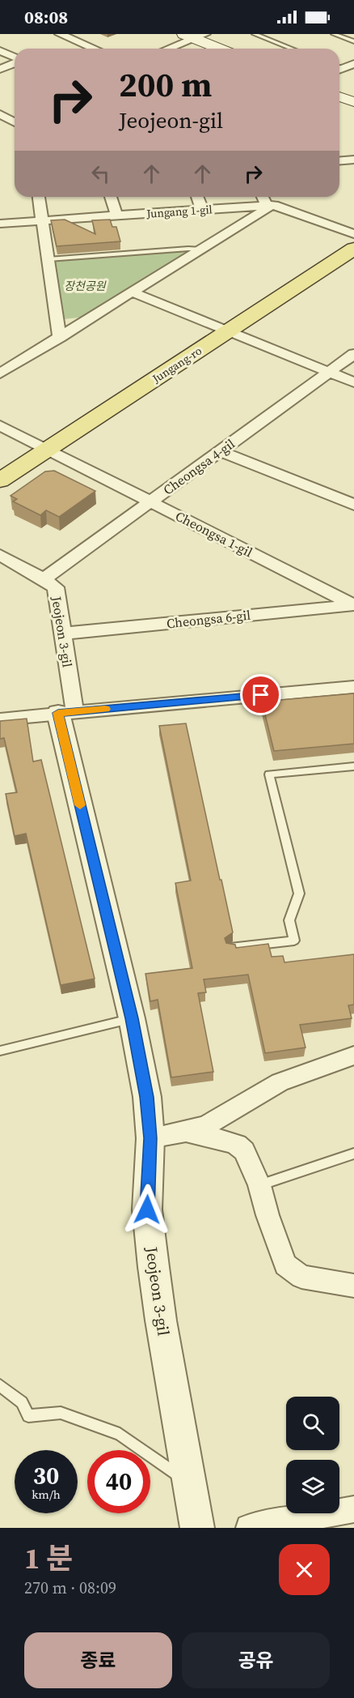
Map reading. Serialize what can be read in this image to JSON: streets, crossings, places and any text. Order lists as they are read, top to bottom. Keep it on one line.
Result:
{"streets":{"main road":["Jungang-ro"],"street":["Jungang 1-gil","Cheongsa 4-gil","Cheongsa 1-gil","Cheongsa 6-gil","Jeojeon 3-gil"]},"crossings":[["Jungang-ro","Cheongsa 1-gil"],["Cheongsa 4-gil","Cheongsa 1-gil"],["Cheongsa 4-gil","Jeojeon 3-gil"],["Cheongsa 1-gil","Cheongsa 6-gil"],["Cheongsa 6-gil","Jeojeon 3-gil"]],"parks":["장천공원"],"page":{"status":"08:08","turn":["200 m","Jeojeon-gil"],"speed":"30 km/h","limit":"40","heading":["1 분","270 m · 08:09"],"buttons":["종료","공유"]}}
